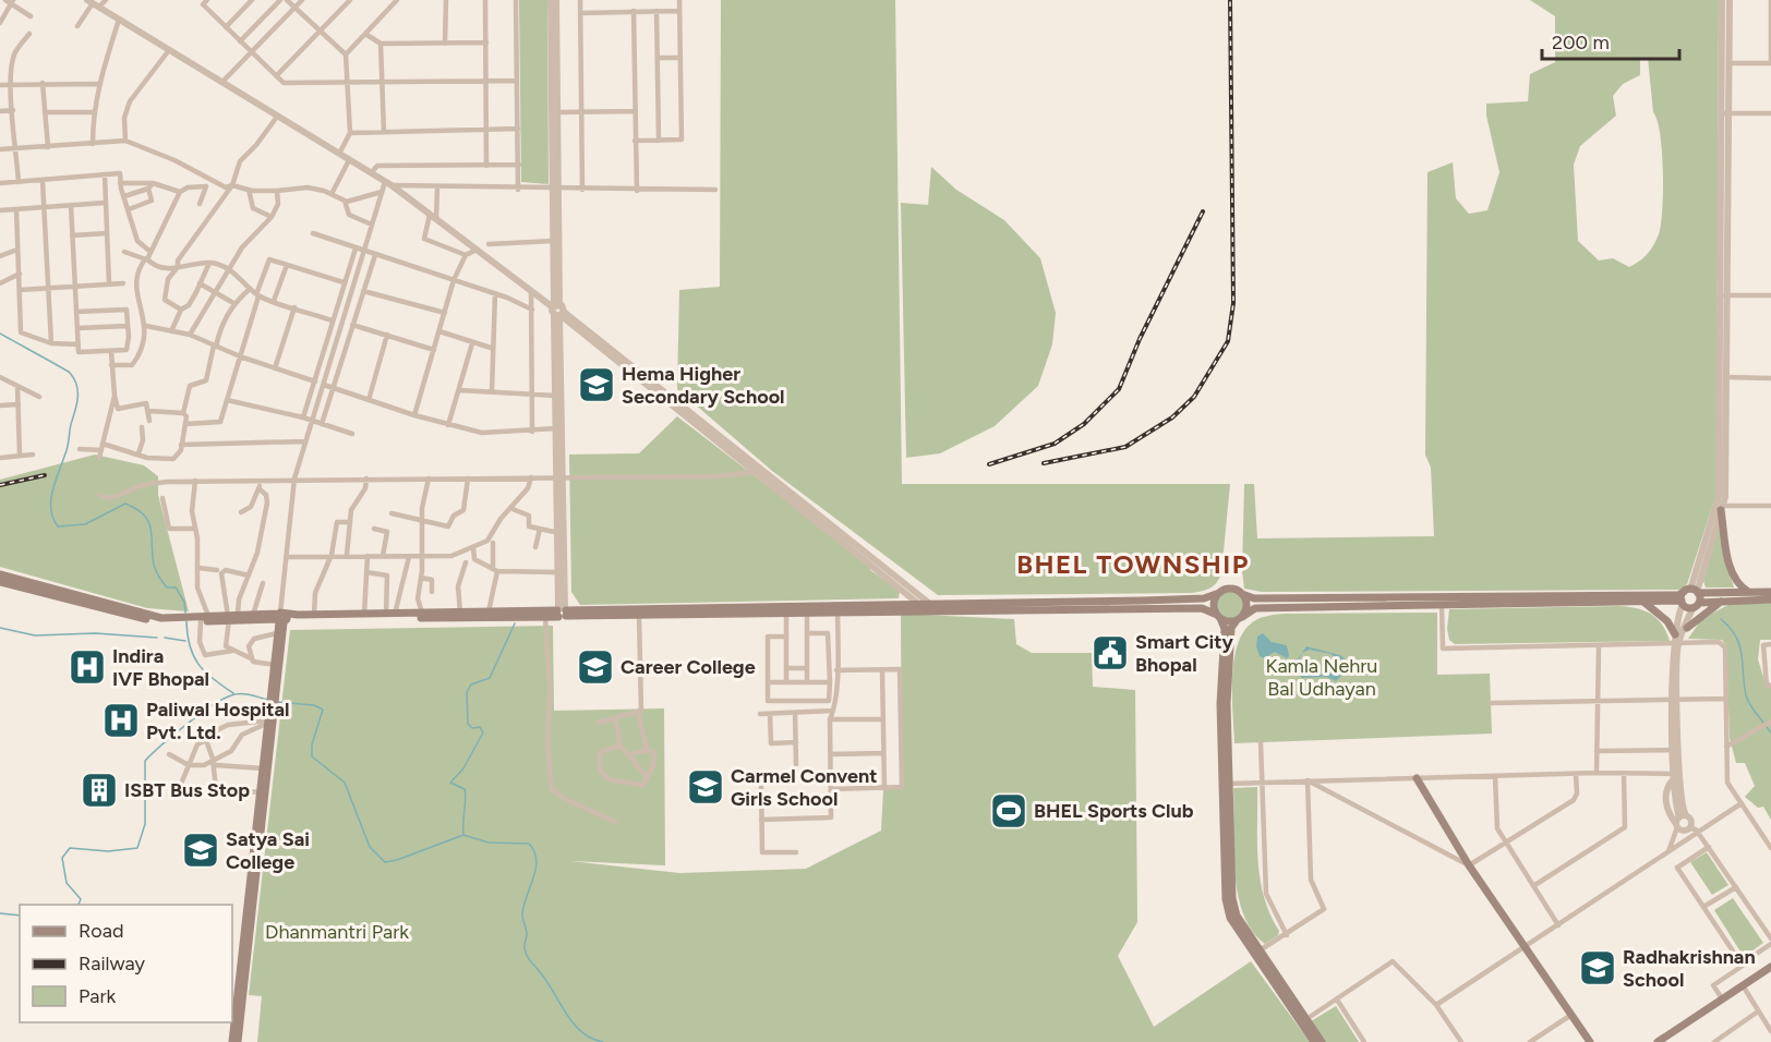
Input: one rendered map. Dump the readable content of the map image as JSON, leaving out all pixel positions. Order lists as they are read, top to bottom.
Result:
{
  "districts": ["BHEL TOWNSHIP"],
  "parks": ["Kamla Nehru Bal Udhayan", "Dhanmantri Park"],
  "places": {
    "school or university": [
      "Hema Higher Secondary School",
      "Career College",
      "Carmel Convent Girls School",
      "Satya Sai College",
      "Radhakrishnan School"
    ],
    "public building": ["Smart City Bhopal"],
    "hospital": ["Indira IVF Bhopal", "Paliwal Hospital Pvt. Ltd."],
    "building": ["ISBT Bus Stop"],
    "sports": ["BHEL Sports Club"]
  },
  "legend": ["Road", "Railway", "Park"],
  "scale_bar": "200 m"
}
